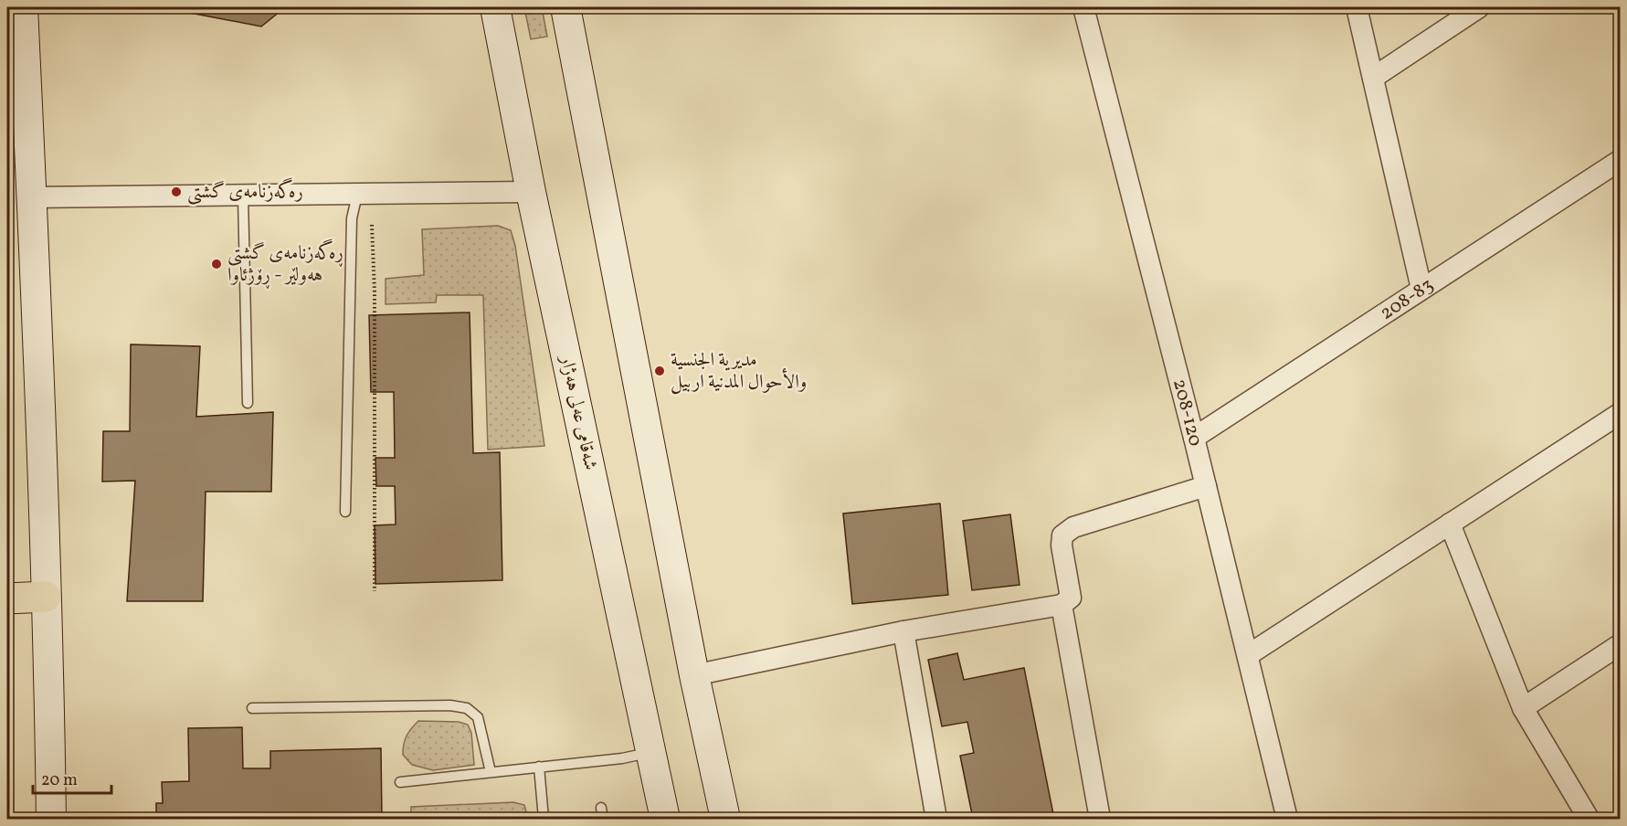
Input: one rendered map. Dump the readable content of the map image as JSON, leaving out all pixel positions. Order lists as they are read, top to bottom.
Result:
{
  "streets": {
    "main road": ["شەقامی عەلی هەژار"],
    "street": ["208-83", "208-120"]
  },
  "crossings": [
    ["208-83", "208-120"]
  ],
  "places": ["رەگەزنامەی گشتی", "ڕەگەزنامەی گشتی هەولێر - ڕۆژئاوا", "مديرية الجنسية والأحوال المدنية اربيل"],
  "scale_bar": "20 m"
}
